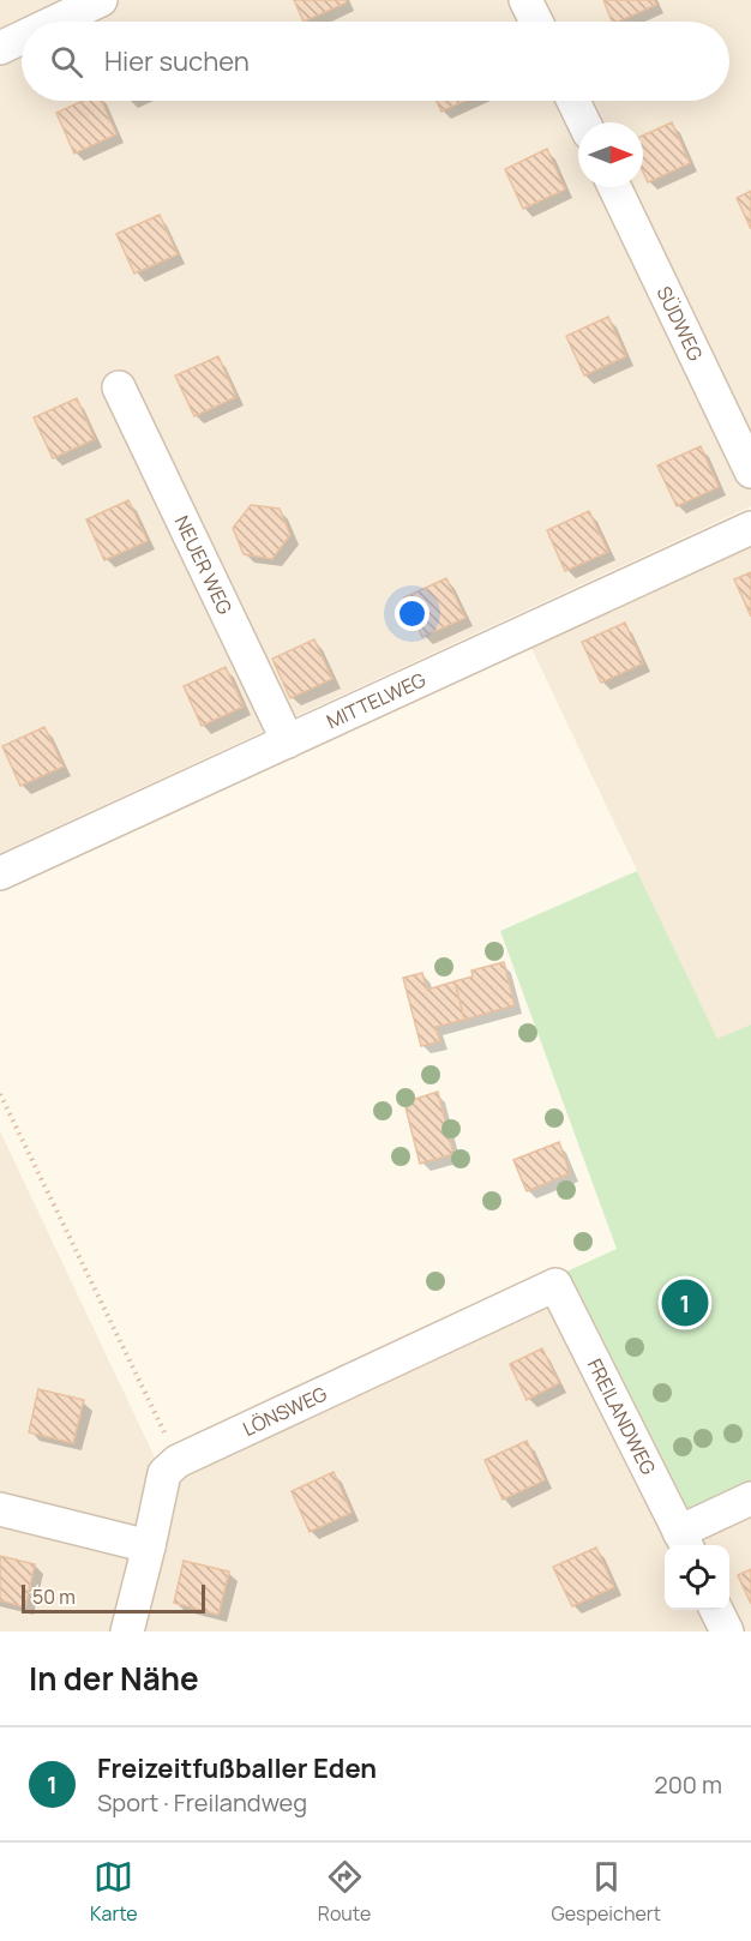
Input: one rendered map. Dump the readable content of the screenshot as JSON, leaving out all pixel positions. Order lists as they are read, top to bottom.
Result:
{
  "streets": {
    "street": [
      "SÜDWEG",
      "NEUER WEG",
      "MITTELWEG",
      "LÖNSWEG",
      "FREILANDWEG"
    ]
  },
  "crossings": [
    ["NEUER WEG", "MITTELWEG"],
    ["LÖNSWEG", "FREILANDWEG"]
  ],
  "scale_bar": "50 m",
  "north": "right",
  "page": {
    "search": "Hier suchen",
    "pins": "1",
    "scale": "50 m",
    "heading": "In der Nähe",
    "list": [
      {
        "mark": "1",
        "name": "Freizeitfußballer Eden",
        "note": "Sport · Freilandweg",
        "value": "200 m"
      }
    ],
    "nav": ["Karte", "Route", "Gespeichert"]
  }
}
